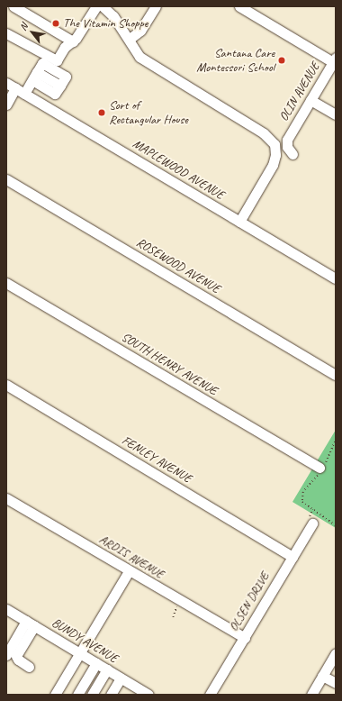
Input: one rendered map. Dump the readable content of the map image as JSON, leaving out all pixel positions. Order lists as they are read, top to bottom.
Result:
{
  "streets": {
    "street": [
      "OLIN AVENUE",
      "MAPLEWOOD AVENUE",
      "ROSEWOOD AVENUE",
      "SOUTH HENRY AVENUE",
      "FENLEY AVENUE",
      "ARDIS AVENUE",
      "OLSEN DRIVE",
      "BUNDY AVENUE"
    ]
  },
  "crossings": [
    ["FENLEY AVENUE", "OLSEN DRIVE"],
    ["ARDIS AVENUE", "OLSEN DRIVE"]
  ],
  "places": ["The Vitamin Shoppe", "Santana Care Montessori School", "Sort of Rectangular House"],
  "north": "top left"
}
